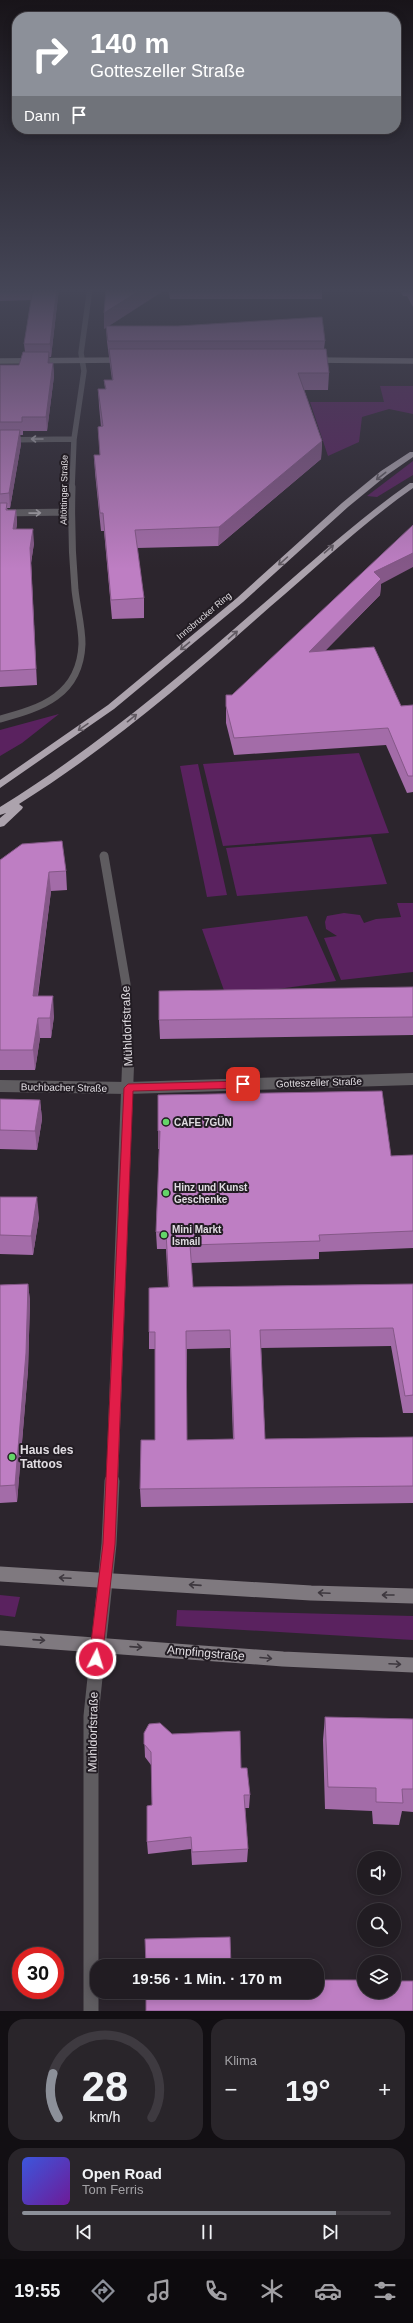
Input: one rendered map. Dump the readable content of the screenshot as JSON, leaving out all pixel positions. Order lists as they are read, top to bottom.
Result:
{
  "streets": {
    "highway": ["Innsbrucker Ring"],
    "main road": ["Ampfingstraße"],
    "street": [
      "Altöttinger Straße",
      "Mühldorfstraße",
      "Gotteszeller Straße",
      "Buchbacher Straße"
    ]
  },
  "crossings": [
    ["Mühldorfstraße", "Gotteszeller Straße"],
    ["Mühldorfstraße", "Buchbacher Straße"],
    ["Mühldorfstraße", "Ampfingstraße"],
    ["Gotteszeller Straße", "Buchbacher Straße"]
  ],
  "places": [
    "CAFE 7GÜN",
    "Hinz und Kunst Geschenke",
    "Mini Markt Ismail",
    "Haus des Tattoos"
  ],
  "page": {
    "turn": ["140 m", "Gotteszeller Straße"],
    "then": "Dann",
    "limit": "30",
    "trip": "19:56 · 1 Min. · 170 m",
    "tile": "Klima",
    "heat": ["−", "19°", "+"],
    "song": ["Open Road", "Tom Ferris"],
    "tabs": "19:55",
    "gauge": ["28", "km/h"]
  }
}
